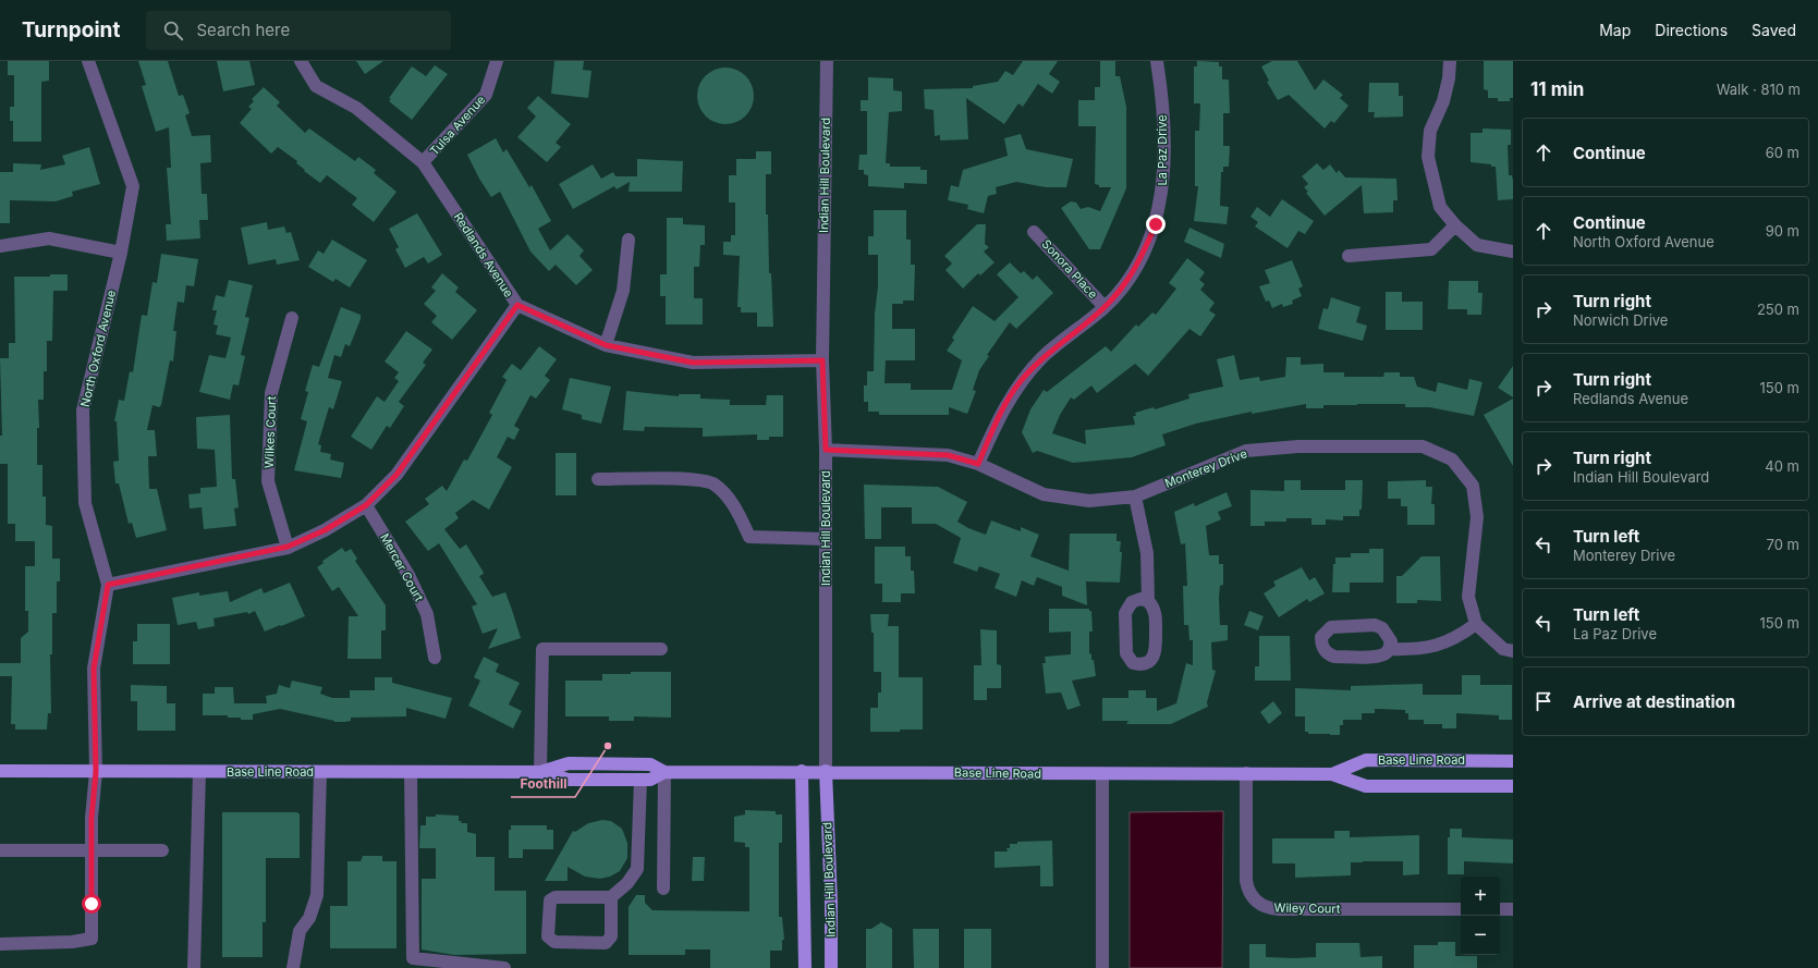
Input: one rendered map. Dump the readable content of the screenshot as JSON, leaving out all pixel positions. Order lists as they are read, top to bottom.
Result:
{
  "streets": {
    "main road": ["Indian Hill Boulevard", "Base Line Road"],
    "street": [
      "Tulsa Avenue",
      "La Paz Drive",
      "Redlands Avenue",
      "Sonora Place",
      "North Oxford Avenue",
      "Wilkes Court",
      "Monterey Drive",
      "Mercer Court",
      "Wiley Court"
    ]
  },
  "crossings": [
    ["Tulsa Avenue", "Redlands Avenue"],
    ["La Paz Drive", "Sonora Place"],
    ["La Paz Drive", "Monterey Drive"],
    ["Indian Hill Boulevard", "Redlands Avenue"],
    ["Indian Hill Boulevard", "Monterey Drive"],
    ["Indian Hill Boulevard", "Base Line Road"],
    ["North Oxford Avenue", "Base Line Road"],
    ["Base Line Road", "Wiley Court"]
  ],
  "places": ["Foothill"],
  "page": {
    "header": "Turnpoint",
    "search": "Search here",
    "nav": ["Map", "Directions", "Saved"],
    "heading": ["11 min", "Walk · 810 m"],
    "list": [
      ["Continue", "60 m"],
      ["Continue", "North Oxford Avenue", "90 m"],
      ["Turn right", "Norwich Drive", "250 m"],
      ["Turn right", "Redlands Avenue", "150 m"],
      ["Turn right", "Indian Hill Boulevard", "40 m"],
      ["Turn left", "Monterey Drive", "70 m"],
      ["Turn left", "La Paz Drive", "150 m"],
      "Arrive at destination"
    ],
    "map_buttons": ["+", "−"]
  }
}
